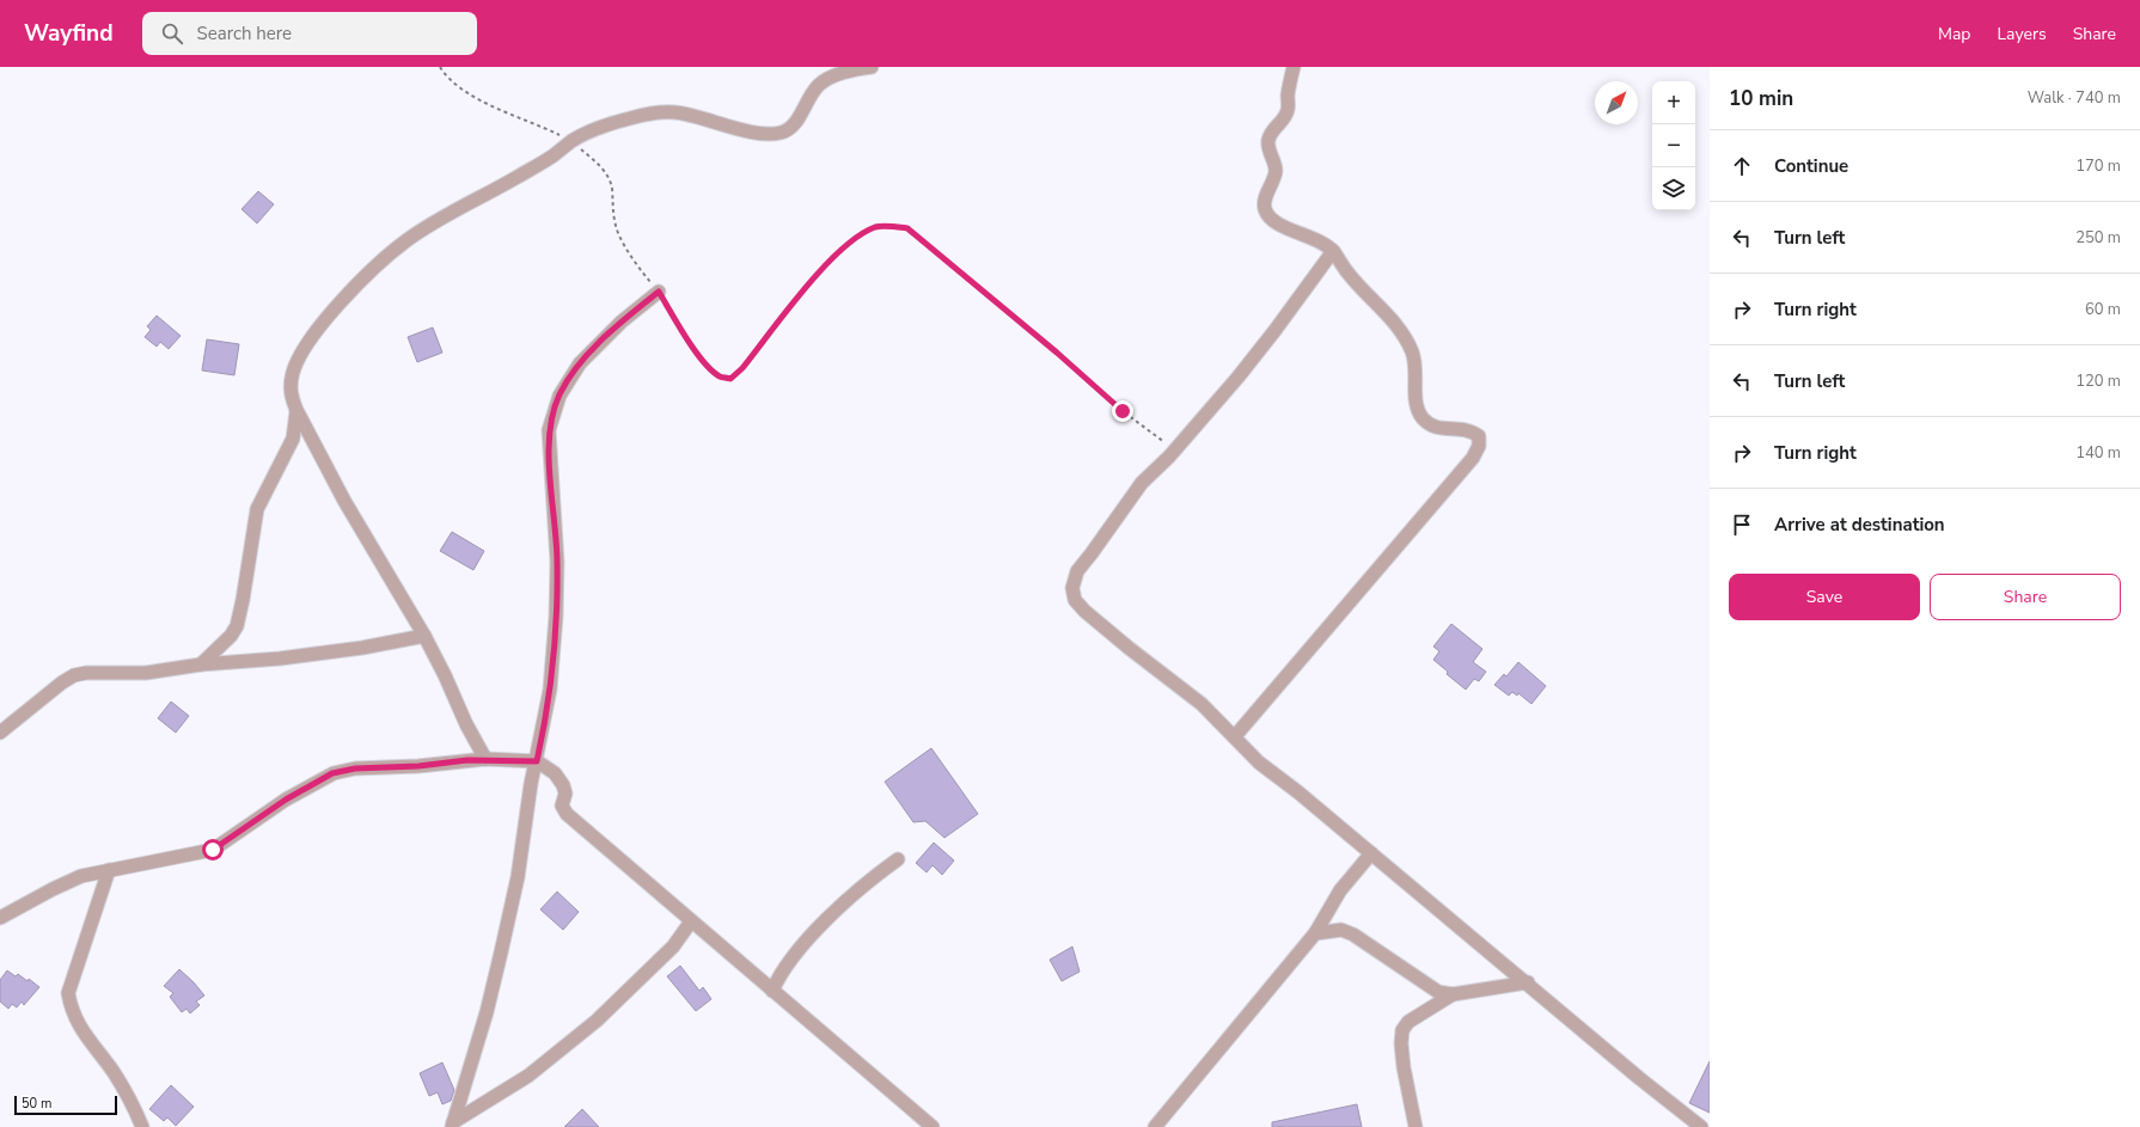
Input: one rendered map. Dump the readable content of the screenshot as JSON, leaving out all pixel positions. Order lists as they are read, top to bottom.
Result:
{
  "scale_bar": "50 m",
  "north": "top right",
  "page": {
    "header": "Wayfind",
    "search": "Search here",
    "nav": ["Map", "Layers", "Share"],
    "heading": ["10 min", "Walk · 740 m"],
    "map_buttons": ["+", "−"],
    "list": [
      ["Continue", "170 m"],
      ["Turn left", "250 m"],
      ["Turn right", "60 m"],
      ["Turn left", "120 m"],
      ["Turn right", "140 m"],
      "Arrive at destination"
    ],
    "buttons": ["Save", "Share"],
    "scale": "50 m"
  }
}
